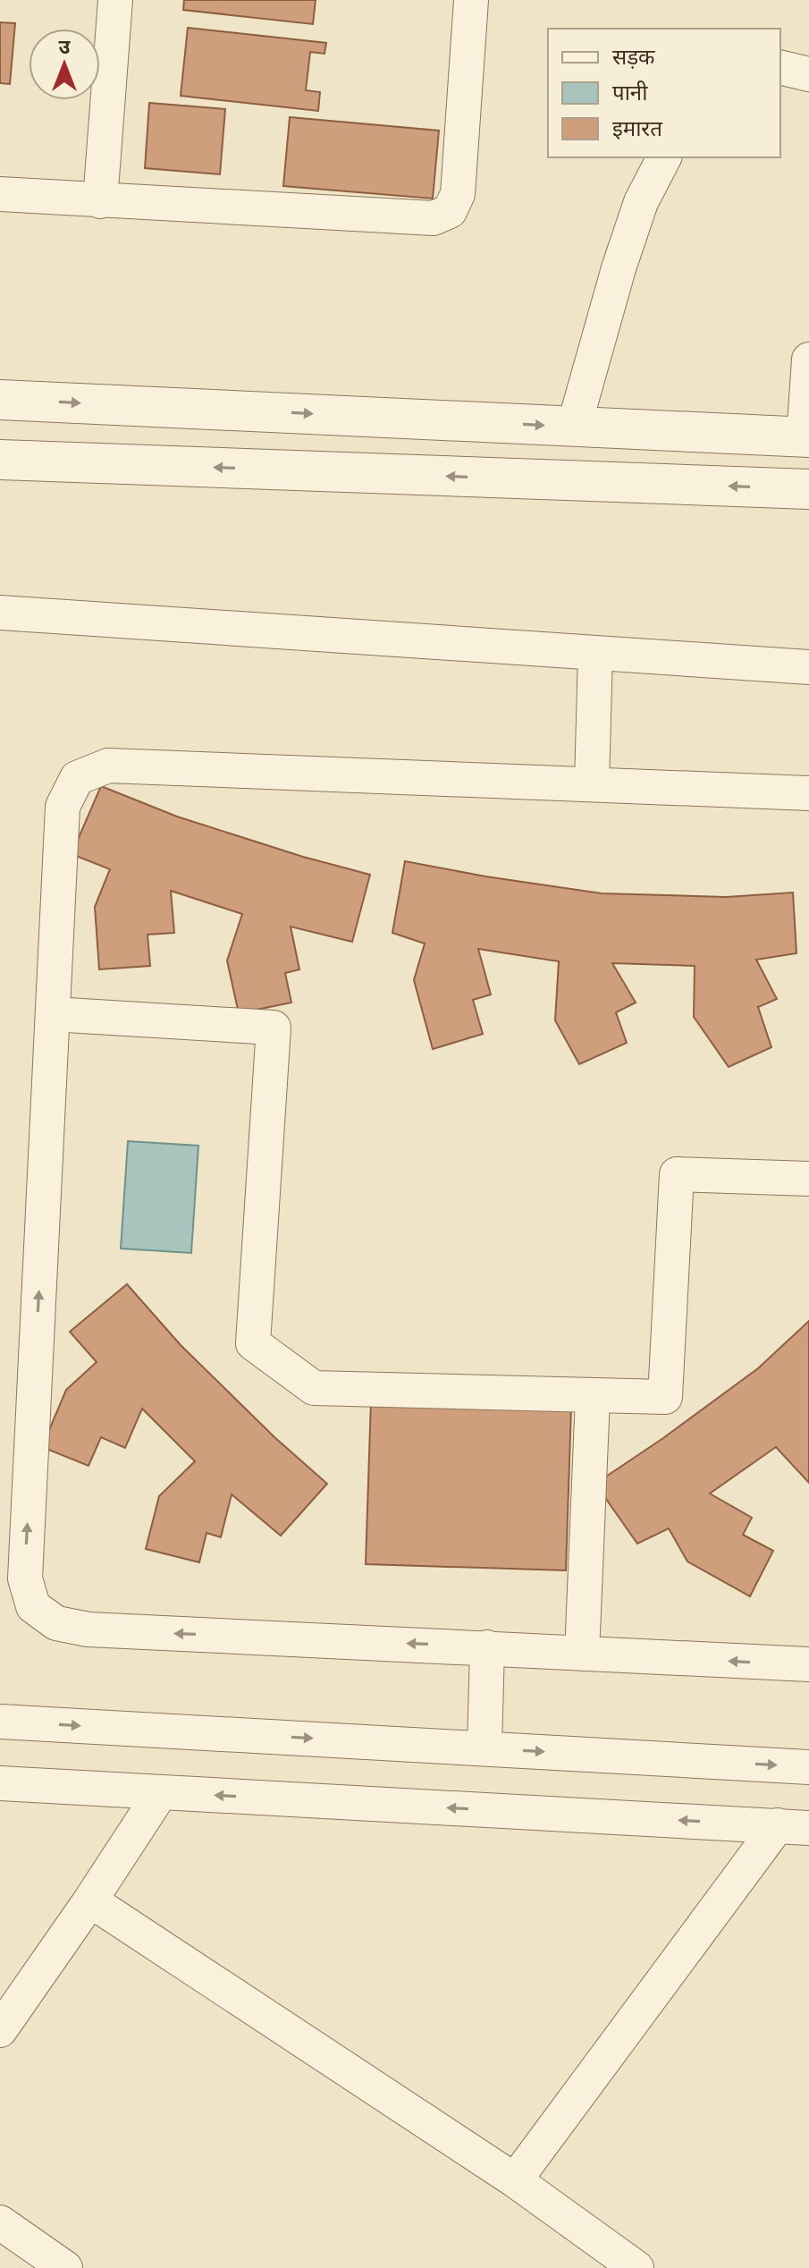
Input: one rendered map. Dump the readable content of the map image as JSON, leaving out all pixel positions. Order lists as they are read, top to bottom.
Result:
{
  "legend": ["सड़क", "पानी", "इमारत"],
  "north": "top"
}
